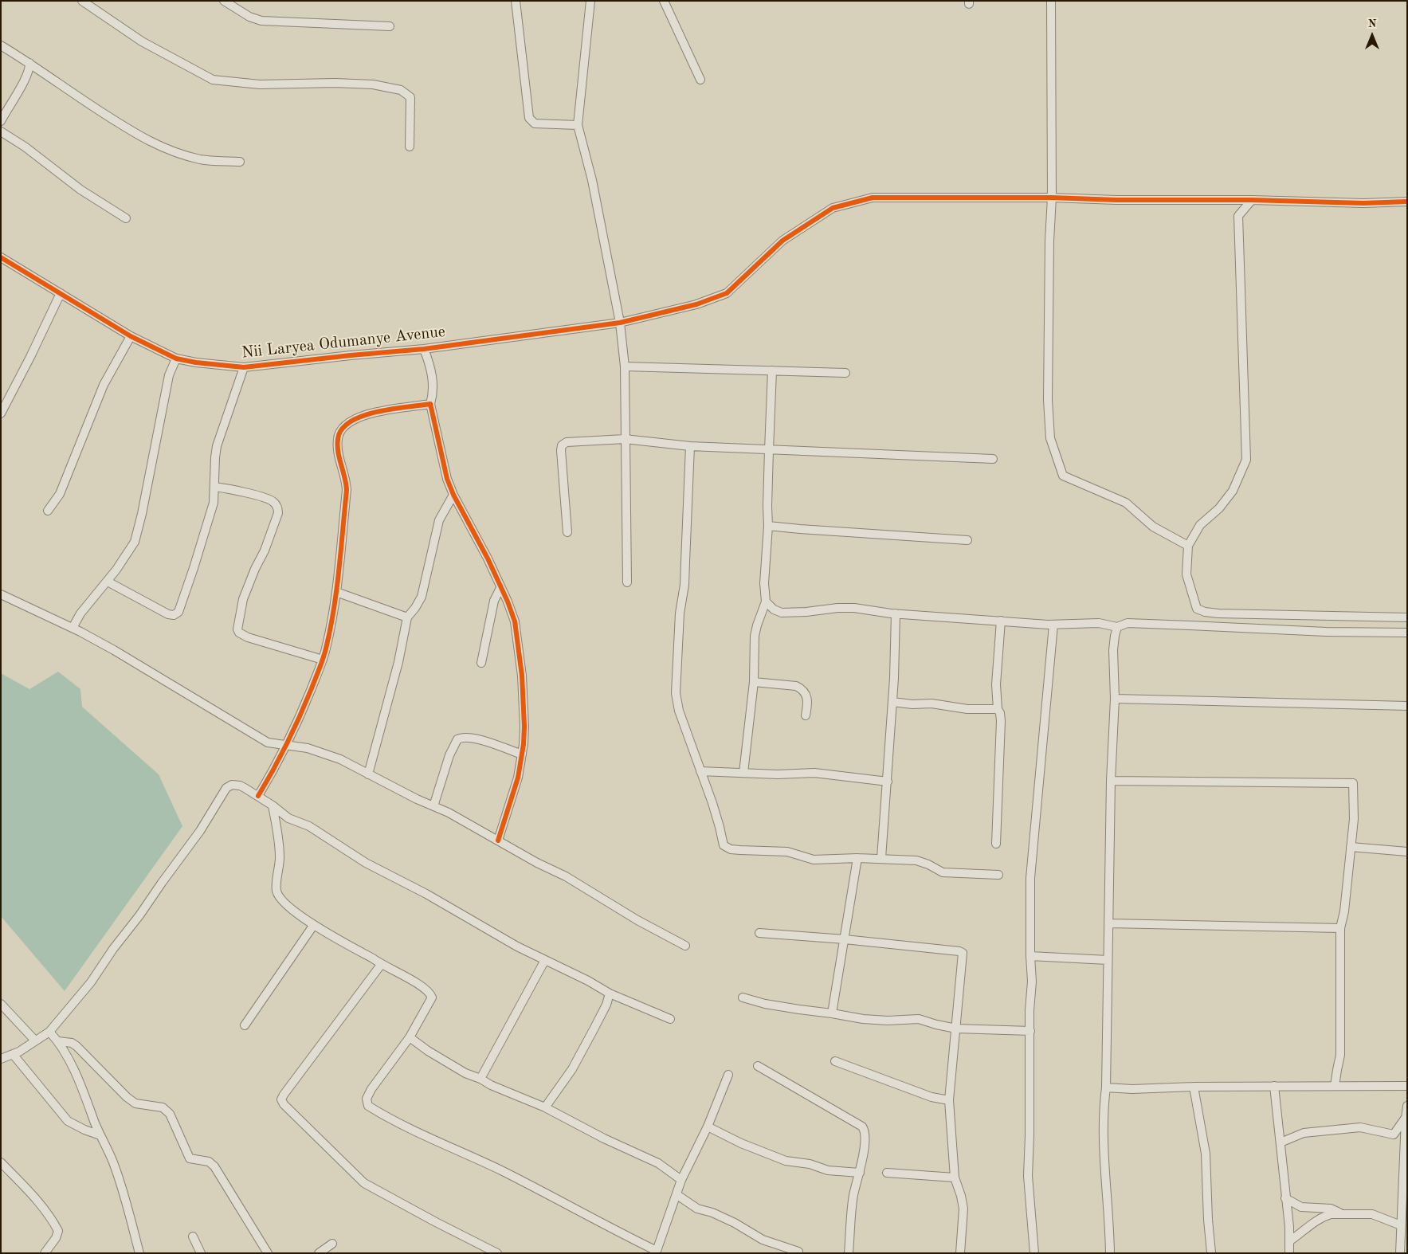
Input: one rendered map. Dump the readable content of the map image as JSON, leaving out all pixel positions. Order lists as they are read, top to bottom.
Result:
{
  "streets": {
    "street": ["Nii Laryea Odumanye Avenue"]
  },
  "north": "top"
}
